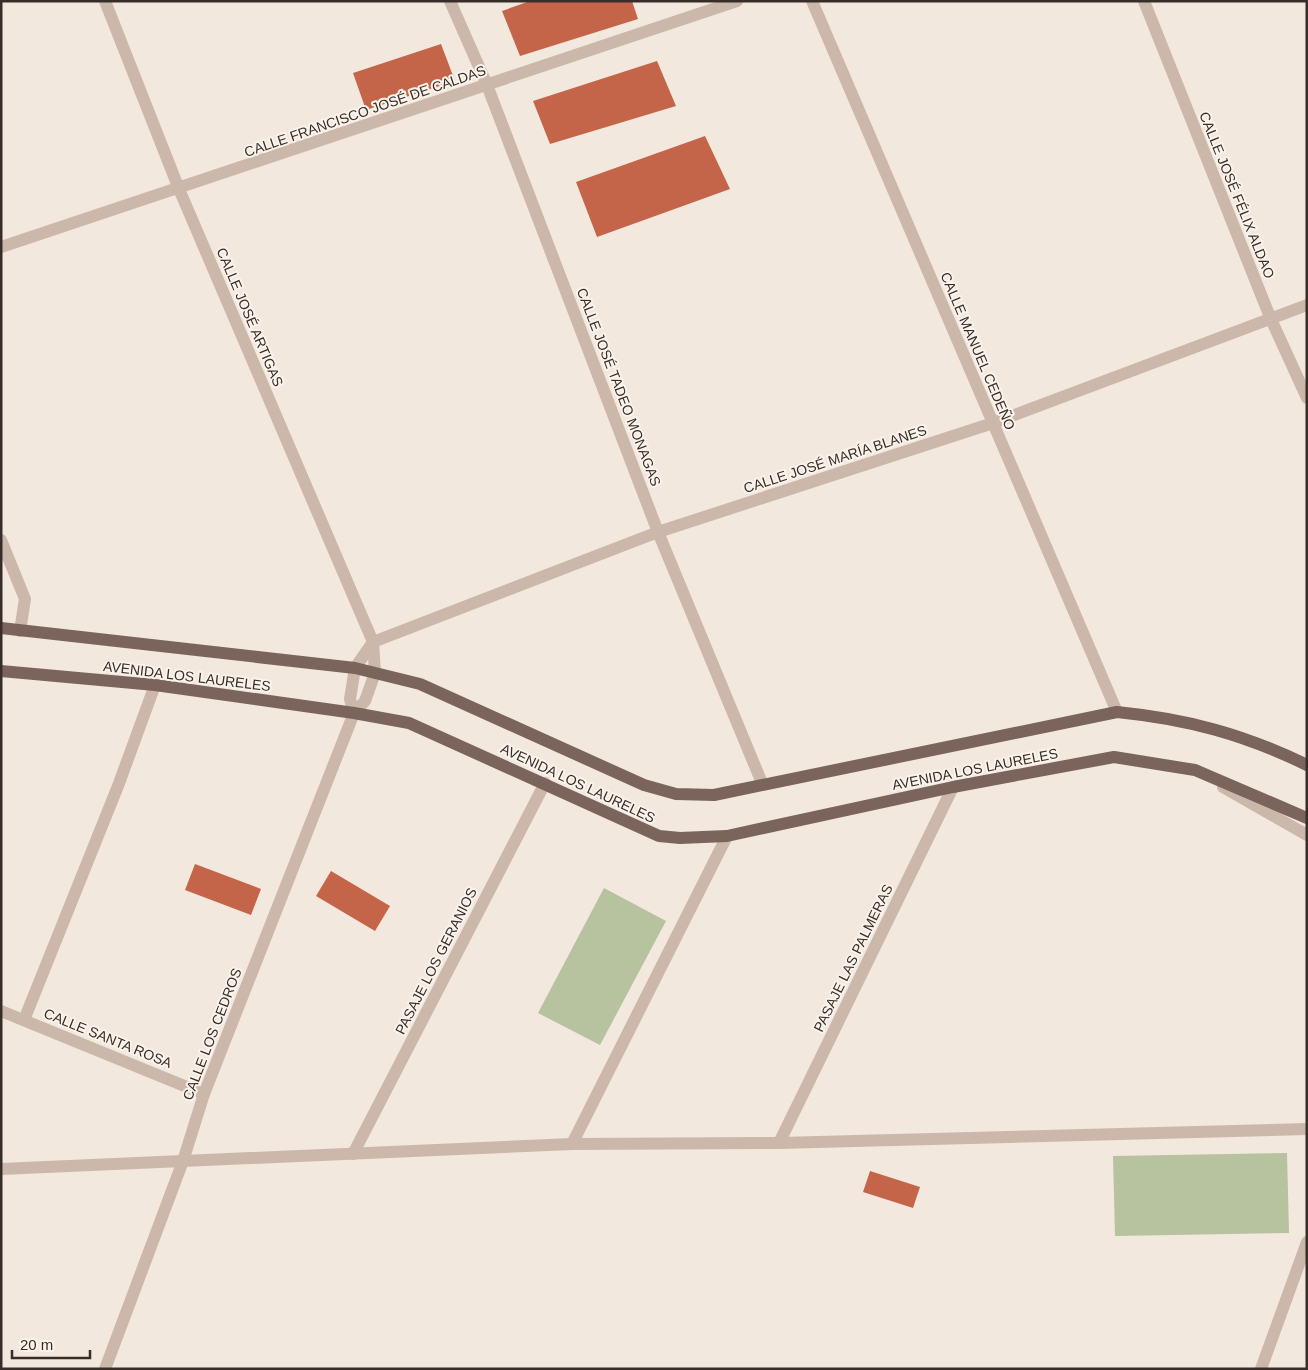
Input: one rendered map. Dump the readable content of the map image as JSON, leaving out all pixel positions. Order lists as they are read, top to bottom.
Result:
{
  "streets": {
    "main road": ["AVENIDA LOS LAURELES"],
    "street": [
      "CALLE FRANCISCO JOSÉ DE CALDAS",
      "CALLE JOSÉ FÉLIX ALDAO",
      "CALLE JOSÉ ARTIGAS",
      "CALLE MANUEL CEDEÑO",
      "CALLE JOSÉ TADEO MONAGAS",
      "CALLE JOSÉ MARÍA BLANES",
      "PASAJE LAS PALMERAS",
      "PASAJE LOS GERANIOS",
      "CALLE LOS CEDROS",
      "CALLE SANTA ROSA"
    ]
  },
  "crossings": [
    ["CALLE FRANCISCO JOSÉ DE CALDAS", "CALLE JOSÉ ARTIGAS"],
    ["CALLE FRANCISCO JOSÉ DE CALDAS", "CALLE JOSÉ TADEO MONAGAS"],
    ["CALLE JOSÉ FÉLIX ALDAO", "CALLE JOSÉ MARÍA BLANES"],
    ["CALLE JOSÉ ARTIGAS", "CALLE JOSÉ MARÍA BLANES"],
    ["CALLE JOSÉ ARTIGAS", "AVENIDA LOS LAURELES"],
    ["CALLE JOSÉ ARTIGAS", "CALLE LOS CEDROS"],
    ["CALLE MANUEL CEDEÑO", "CALLE JOSÉ MARÍA BLANES"],
    ["CALLE MANUEL CEDEÑO", "AVENIDA LOS LAURELES"],
    ["CALLE JOSÉ TADEO MONAGAS", "CALLE JOSÉ MARÍA BLANES"],
    ["CALLE JOSÉ TADEO MONAGAS", "AVENIDA LOS LAURELES"],
    ["AVENIDA LOS LAURELES", "PASAJE LAS PALMERAS"],
    ["AVENIDA LOS LAURELES", "PASAJE LOS GERANIOS"],
    ["AVENIDA LOS LAURELES", "CALLE LOS CEDROS"],
    ["CALLE LOS CEDROS", "CALLE SANTA ROSA"]
  ],
  "scale_bar": "20 m"
}
